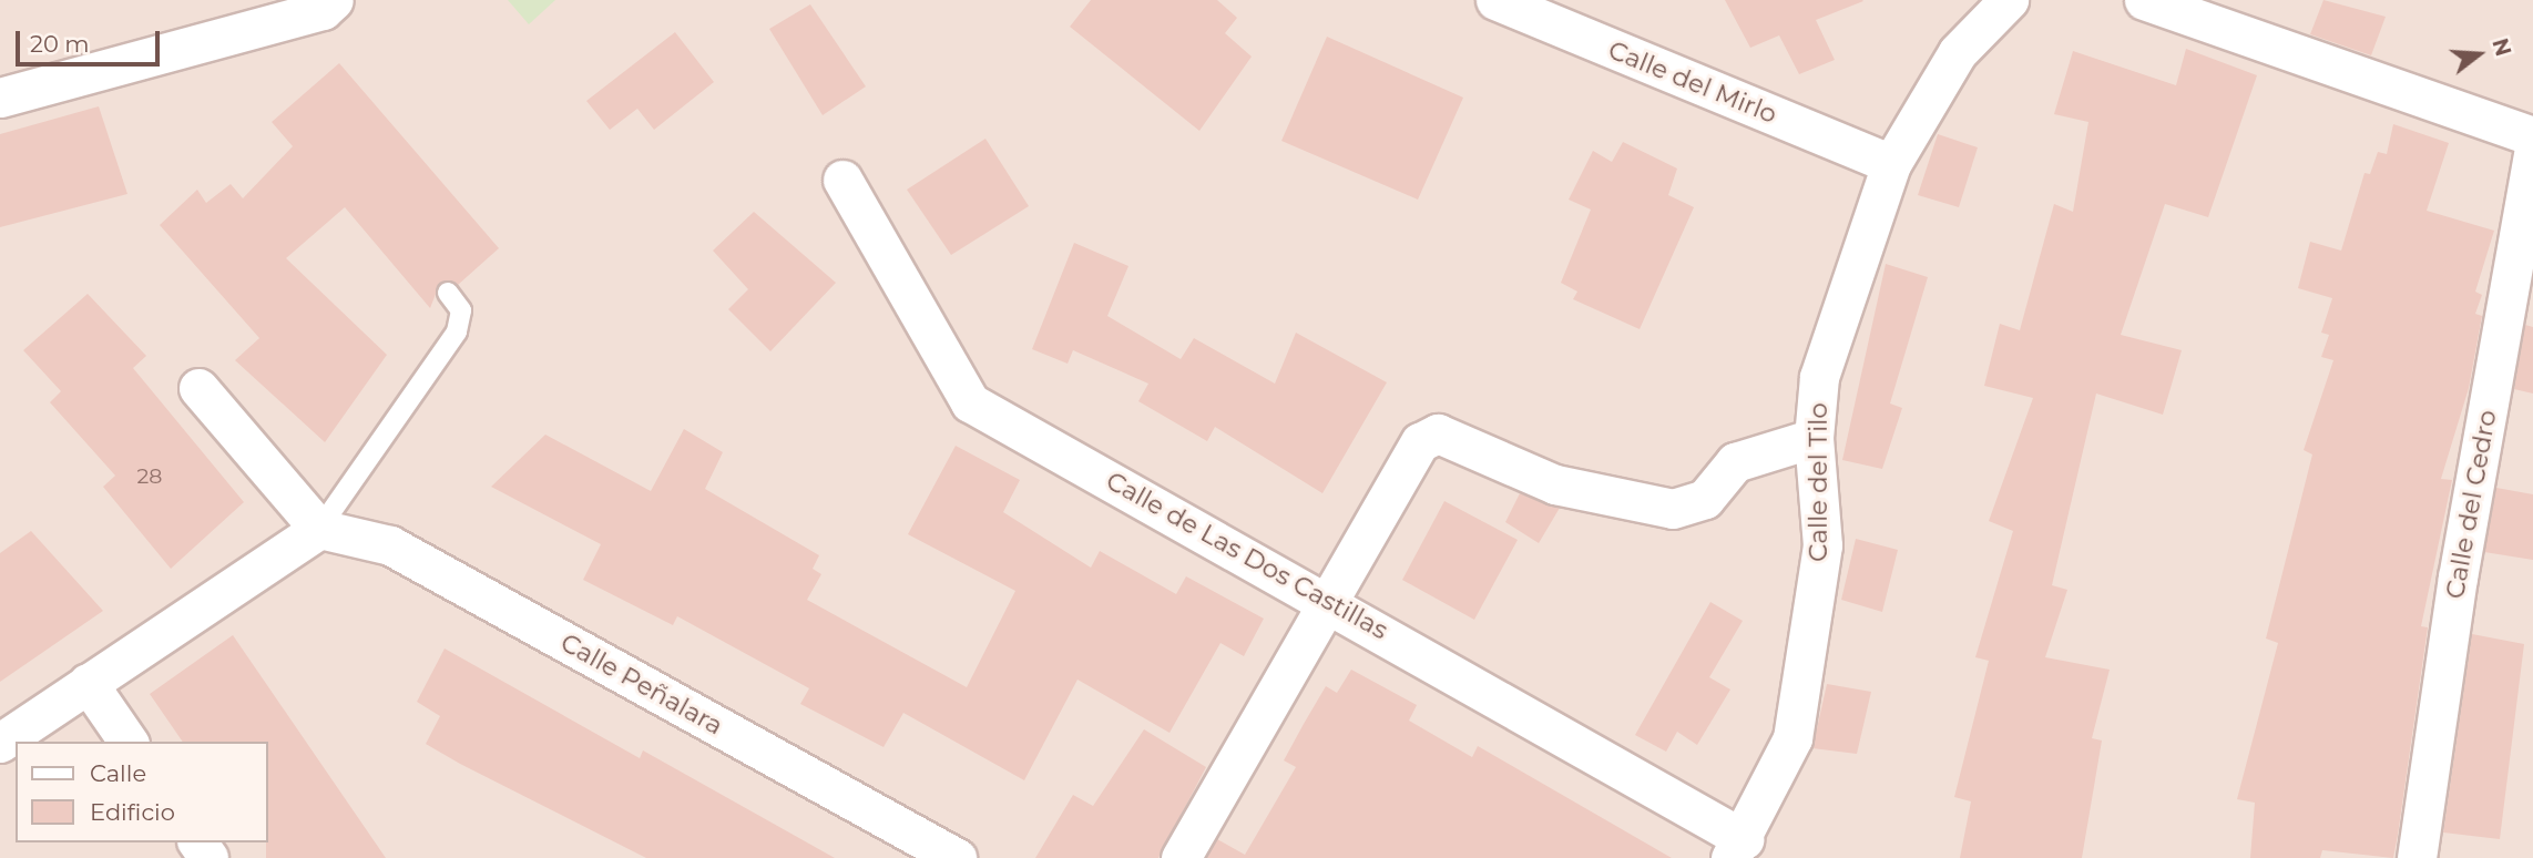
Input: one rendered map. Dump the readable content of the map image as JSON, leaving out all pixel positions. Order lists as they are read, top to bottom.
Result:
{
  "streets": {
    "street": [
      "Calle del Mirlo",
      "Calle del Tilo",
      "Calle del Cedro",
      "Calle de Las Dos Castillas",
      "Calle Peñalara"
    ]
  },
  "crossings": [
    ["Calle del Mirlo", "Calle del Tilo"],
    ["Calle del Tilo", "Calle de Las Dos Castillas"]
  ],
  "house_numbers": ["28"],
  "legend": ["Calle", "Edificio"],
  "scale_bar": "20 m",
  "north": "right"
}
